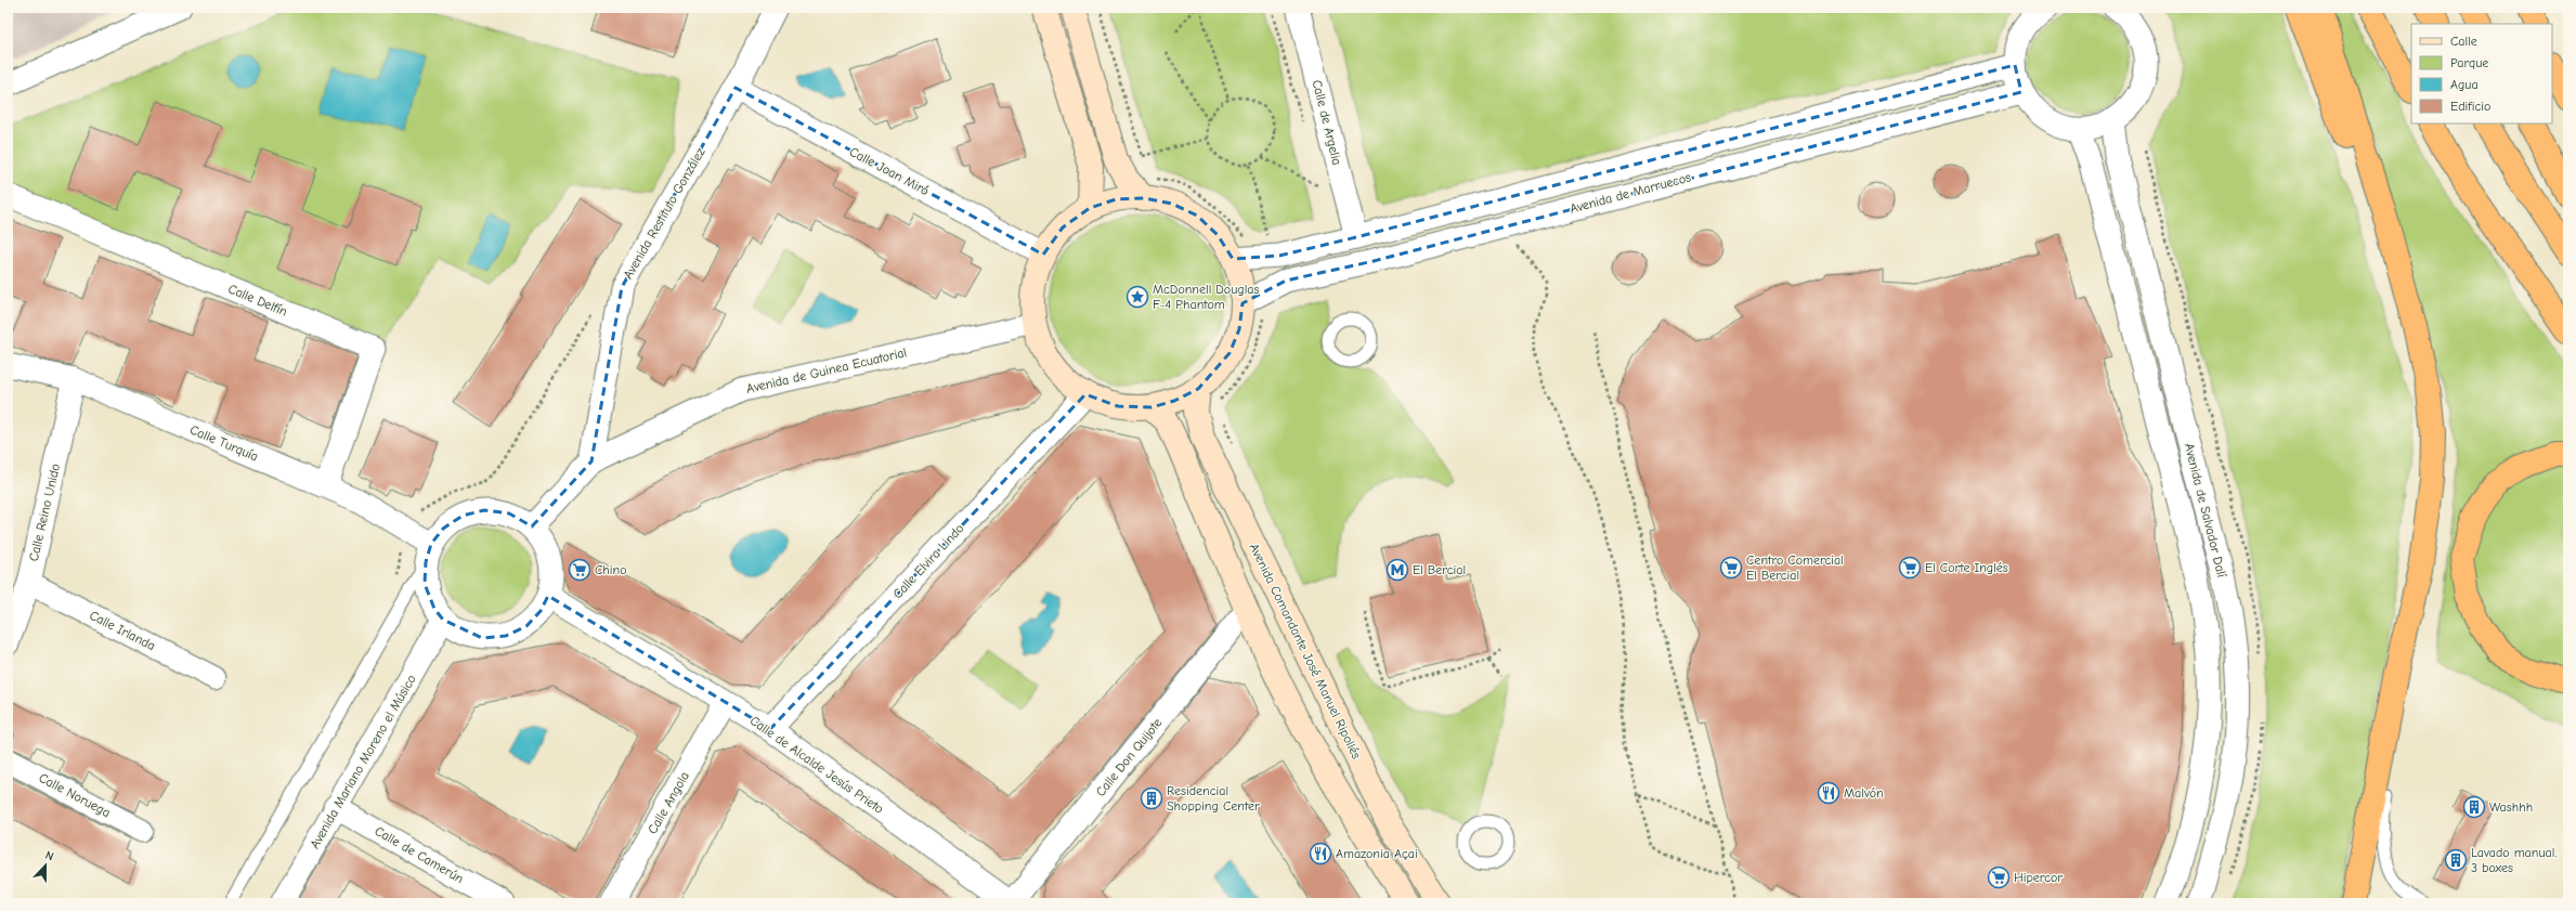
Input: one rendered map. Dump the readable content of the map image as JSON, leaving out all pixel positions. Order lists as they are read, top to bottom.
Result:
{
  "streets": {
    "street": [
      "Calle de Argelia",
      "Calle Joan Miró",
      "Avenida de Marruecos",
      "Avenida Restituto González",
      "Calle Delfín",
      "Avenida de Guinea Ecuatorial",
      "Calle Turquía",
      "Avenida de Salvador Dalí",
      "Calle Reino Unido",
      "Calle Elvira Lindo",
      "Calle Irlanda",
      "Avenida Comandante José Manuel Ripollés",
      "Calle Don Quijote",
      "Avenida Mariano Moreno el Músico",
      "Calle de Alcalde Jesús Prieto",
      "Calle Noruega",
      "Calle Angola",
      "Calle de Camerún"
    ]
  },
  "crossings": [
    ["Calle de Argelia", "Avenida de Marruecos"],
    ["Calle Joan Miró", "Avenida Restituto González"],
    ["Avenida Restituto González", "Avenida de Guinea Ecuatorial"],
    ["Calle Delfín", "Calle Turquía"],
    ["Avenida de Guinea Ecuatorial", "Calle Turquía"],
    ["Avenida de Guinea Ecuatorial", "Avenida Mariano Moreno el Músico"],
    ["Avenida de Guinea Ecuatorial", "Calle de Alcalde Jesús Prieto"],
    ["Calle Turquía", "Calle Reino Unido"],
    ["Calle Turquía", "Avenida Mariano Moreno el Músico"],
    ["Calle Turquía", "Calle de Alcalde Jesús Prieto"],
    ["Calle Reino Unido", "Calle Irlanda"],
    ["Calle Elvira Lindo", "Calle de Alcalde Jesús Prieto"],
    ["Calle Don Quijote", "Calle de Alcalde Jesús Prieto"],
    ["Avenida Mariano Moreno el Músico", "Calle de Alcalde Jesús Prieto"],
    ["Avenida Mariano Moreno el Músico", "Calle de Camerún"],
    ["Calle de Alcalde Jesús Prieto", "Calle Angola"]
  ],
  "places": {
    "place": ["McDonnell Douglas F-4 Phantom"],
    "supermarket": [
      "Centro Comercial El Bercial",
      "El Corte Inglés",
      "Chino",
      "Hipercor"
    ],
    "metro station": ["El Bercial"],
    "restaurant": ["Malvón", "Amazonia Açai"],
    "building": ["Residencial Shopping Center", "Washhh", "Lavado manual. 3 boxes"]
  },
  "legend": [
    "Calle",
    "Parque",
    "Agua",
    "Edificio"
  ],
  "north": "top"
}
